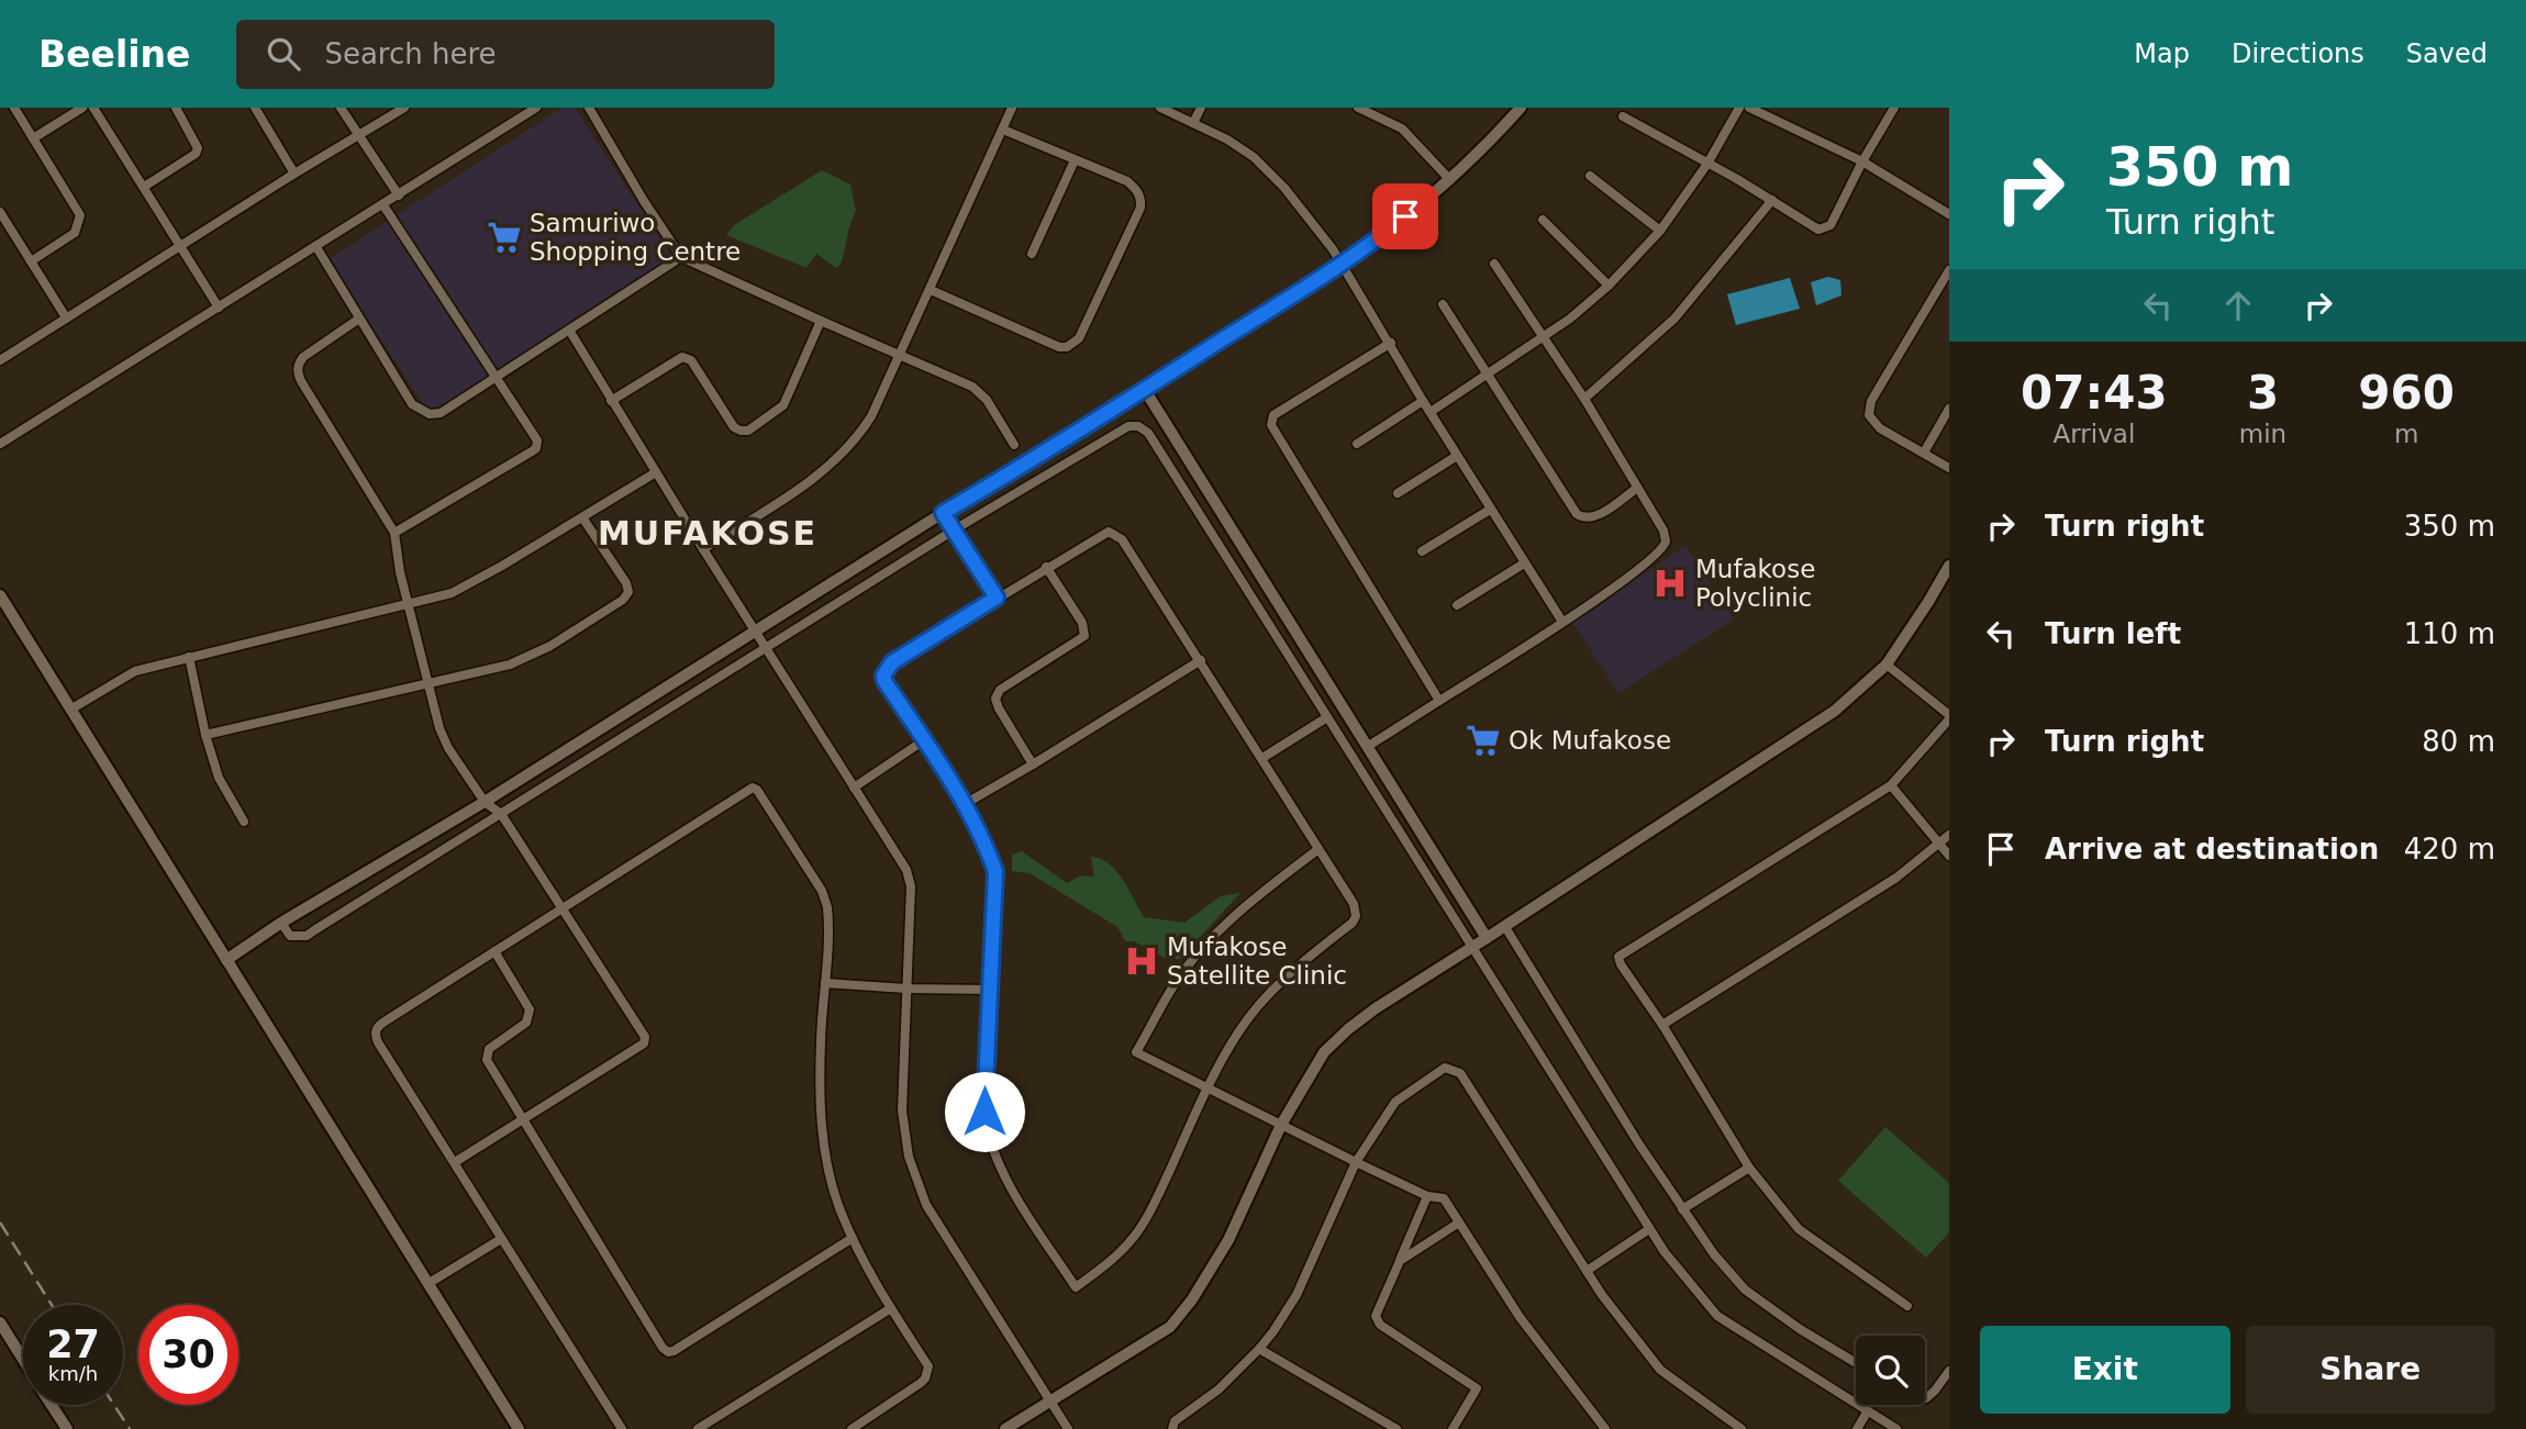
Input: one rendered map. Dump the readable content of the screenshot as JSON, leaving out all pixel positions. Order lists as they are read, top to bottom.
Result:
{
  "districts": ["MUFAKOSE"],
  "places": {
    "supermarket": ["Samuriwo Shopping Centre", "Ok Mufakose"],
    "hospital": ["Mufakose Polyclinic", "Mufakose Satellite Clinic"]
  },
  "page": {
    "header": "Beeline",
    "search": "Search here",
    "nav": ["Map", "Directions", "Saved"],
    "turn": ["350 m", "Turn right"],
    "eta": [
      "07:43",
      "Arrival",
      "3",
      "min",
      "960",
      "m"
    ],
    "list": [
      {
        "name": "Turn right",
        "value": "350 m"
      },
      {
        "name": "Turn left",
        "value": "110 m"
      },
      {
        "name": "Turn right",
        "value": "80 m"
      },
      {
        "name": "Arrive at destination",
        "value": "420 m"
      }
    ],
    "speed": "27 km/h",
    "limit": "30",
    "buttons": ["Exit", "Share"]
  }
}
